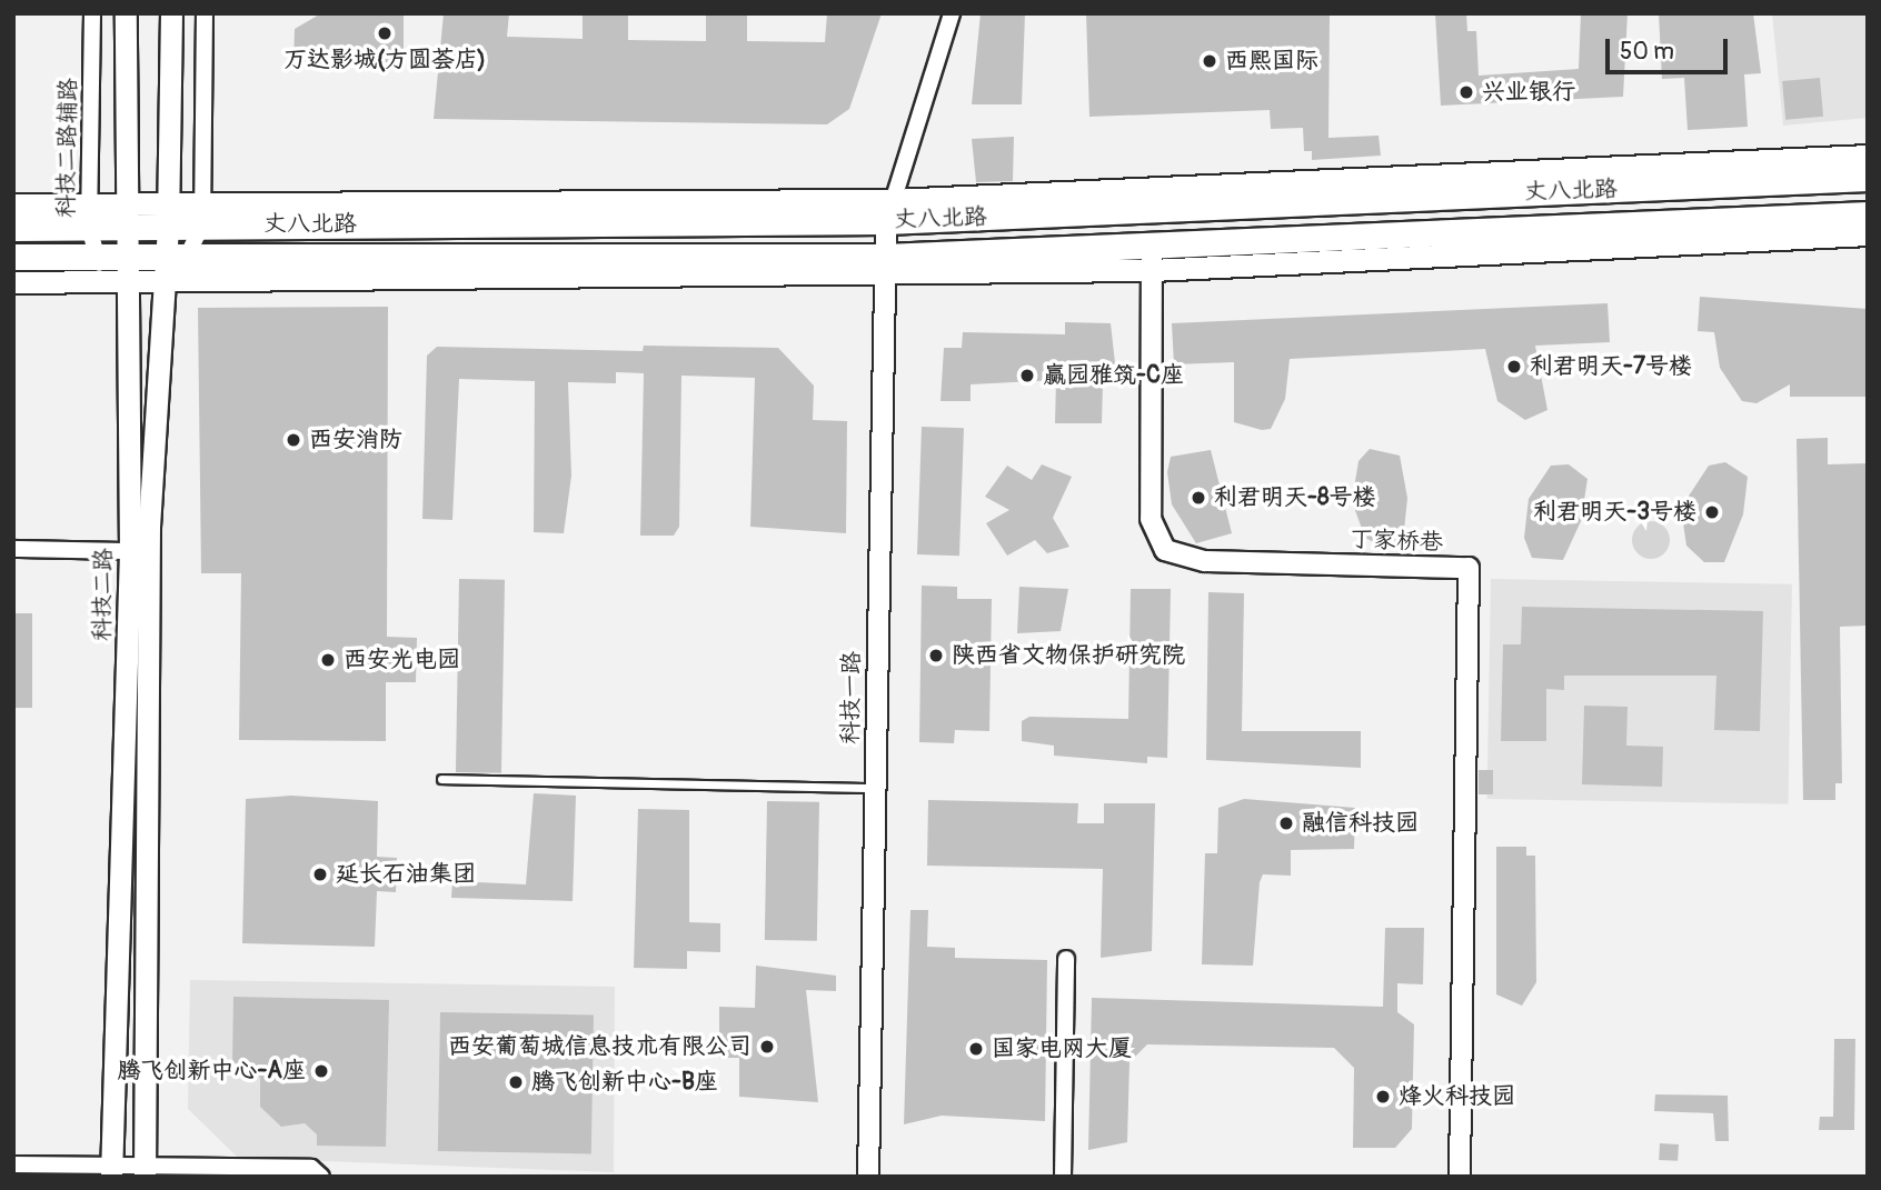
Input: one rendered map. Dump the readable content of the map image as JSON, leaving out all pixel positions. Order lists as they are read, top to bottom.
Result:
{
  "streets": {
    "main road": ["丈八北路", "科技二路"],
    "street": ["科技二路辅路", "丁家桥巷", "科技一路"]
  },
  "crossings": [
    ["科技二路辅路", "丈八北路"],
    ["丈八北路", "丁家桥巷"],
    ["丈八北路", "科技二路"],
    ["丈八北路", "科技一路"]
  ],
  "places": [
    "万达影城(方圆荟店)",
    "西熙国际",
    "兴业银行",
    "利君明天-7号楼",
    "赢园雅筑-C座",
    "西安消防",
    "利君明天-8号楼",
    "利君明天-3号楼",
    "陕西省文物保护研究院",
    "西安光电园",
    "融信科技园",
    "延长石油集团",
    "西安葡萄城信息技术有限公司",
    "国家电网大厦",
    "腾飞创新中心-A座",
    "腾飞创新中心-B座",
    "烽火科技园"
  ],
  "scale_bar": "50 m"
}
